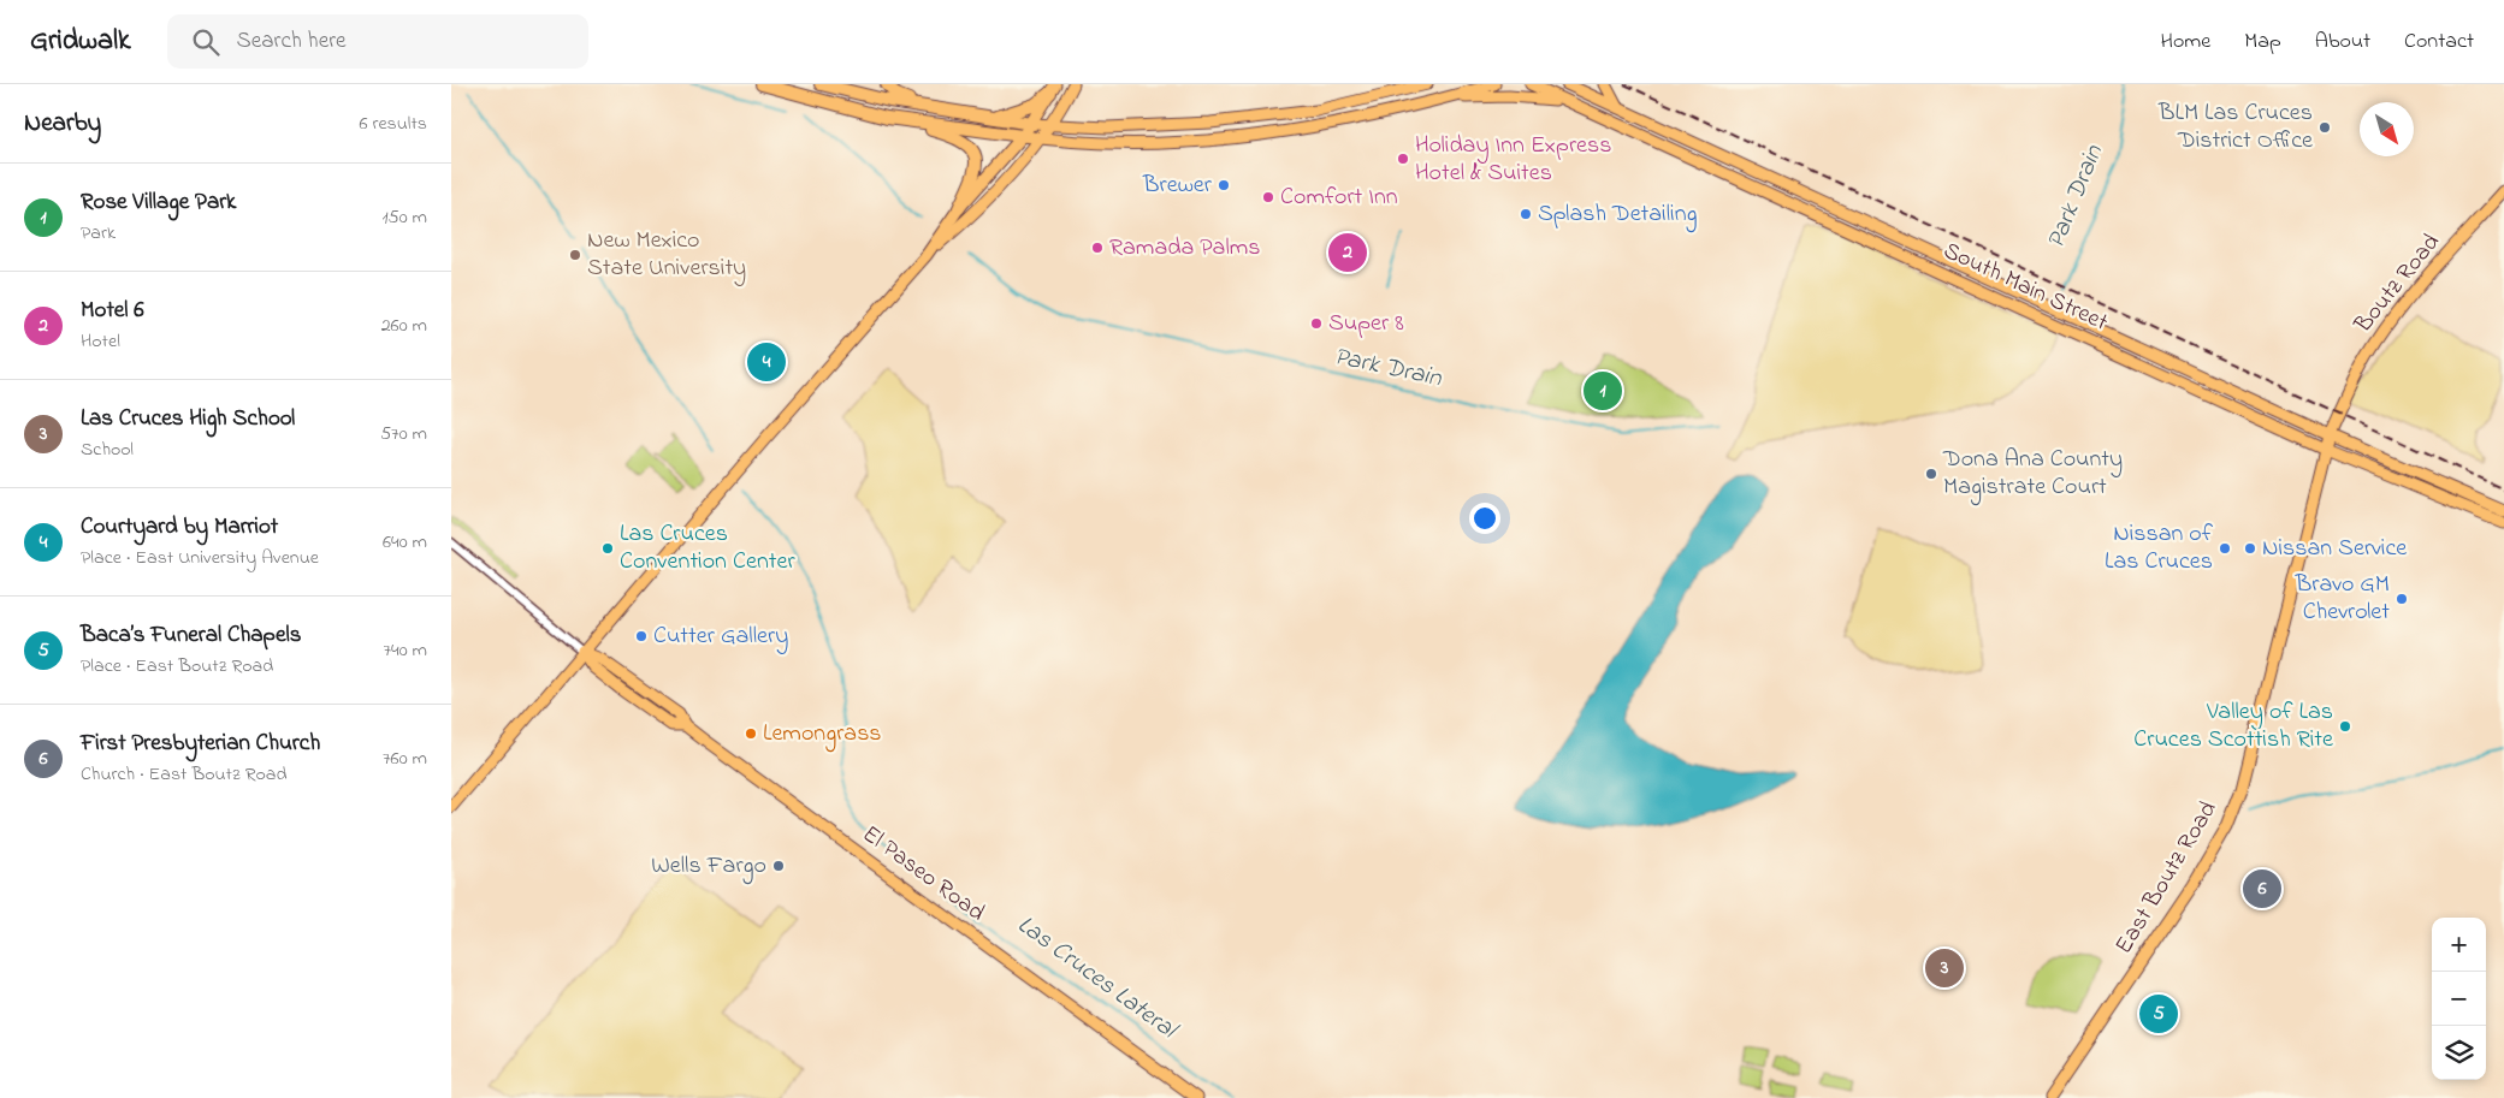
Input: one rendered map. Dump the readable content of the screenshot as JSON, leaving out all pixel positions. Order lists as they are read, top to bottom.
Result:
{
  "streets": {
    "main road": [
      "Boutz Road",
      "South Main Street",
      "El Paseo Road",
      "East Boutz Road"
    ]
  },
  "crossings": [
    ["Boutz Road", "East Boutz Road"],
    ["South Main Street", "East Boutz Road"]
  ],
  "water": ["Park Drain", "Las Cruces Lateral"],
  "places": [
    "BLM Las Cruces District Office",
    "Holiday Inn Express Hotel & Suites",
    "Brewer",
    "Comfort Inn",
    "Splash Detailing",
    "Ramada Palms",
    "New Mexico State University",
    "Super 8",
    "Dona Ana County Magistrate Court",
    "Las Cruces Convention Center",
    "Nissan of Las Cruces",
    "Nissan Service",
    "Bravo GM Chevrolet",
    "Cutter Gallery",
    "Valley of Las Cruces Scottish Rite",
    "Lemongrass",
    "Wells Fargo"
  ],
  "north": "bottom right",
  "page": {
    "header": "Gridwalk",
    "search": "Search here",
    "nav": [
      "Home",
      "Map",
      "About",
      "Contact"
    ],
    "heading": ["Nearby", "6 results"],
    "list": [
      {
        "mark": "1",
        "name": "Rose Village Park",
        "note": "Park",
        "value": "150 m"
      },
      {
        "mark": "2",
        "name": "Motel 6",
        "note": "Hotel",
        "value": "260 m"
      },
      {
        "mark": "3",
        "name": "Las Cruces High School",
        "note": "School",
        "value": "570 m"
      },
      {
        "mark": "4",
        "name": "Courtyard by Marriot",
        "note": "Place · East University Avenue",
        "value": "640 m"
      },
      {
        "mark": "5",
        "name": "Baca’s Funeral Chapels",
        "note": "Place · East Boutz Road",
        "value": "740 m"
      },
      {
        "mark": "6",
        "name": "First Presbyterian Church",
        "note": "Church · East Boutz Road",
        "value": "760 m"
      }
    ],
    "pins": [
      "2",
      "4",
      "1",
      "6",
      "3",
      "5"
    ],
    "map_buttons": ["+", "−"]
  }
}
